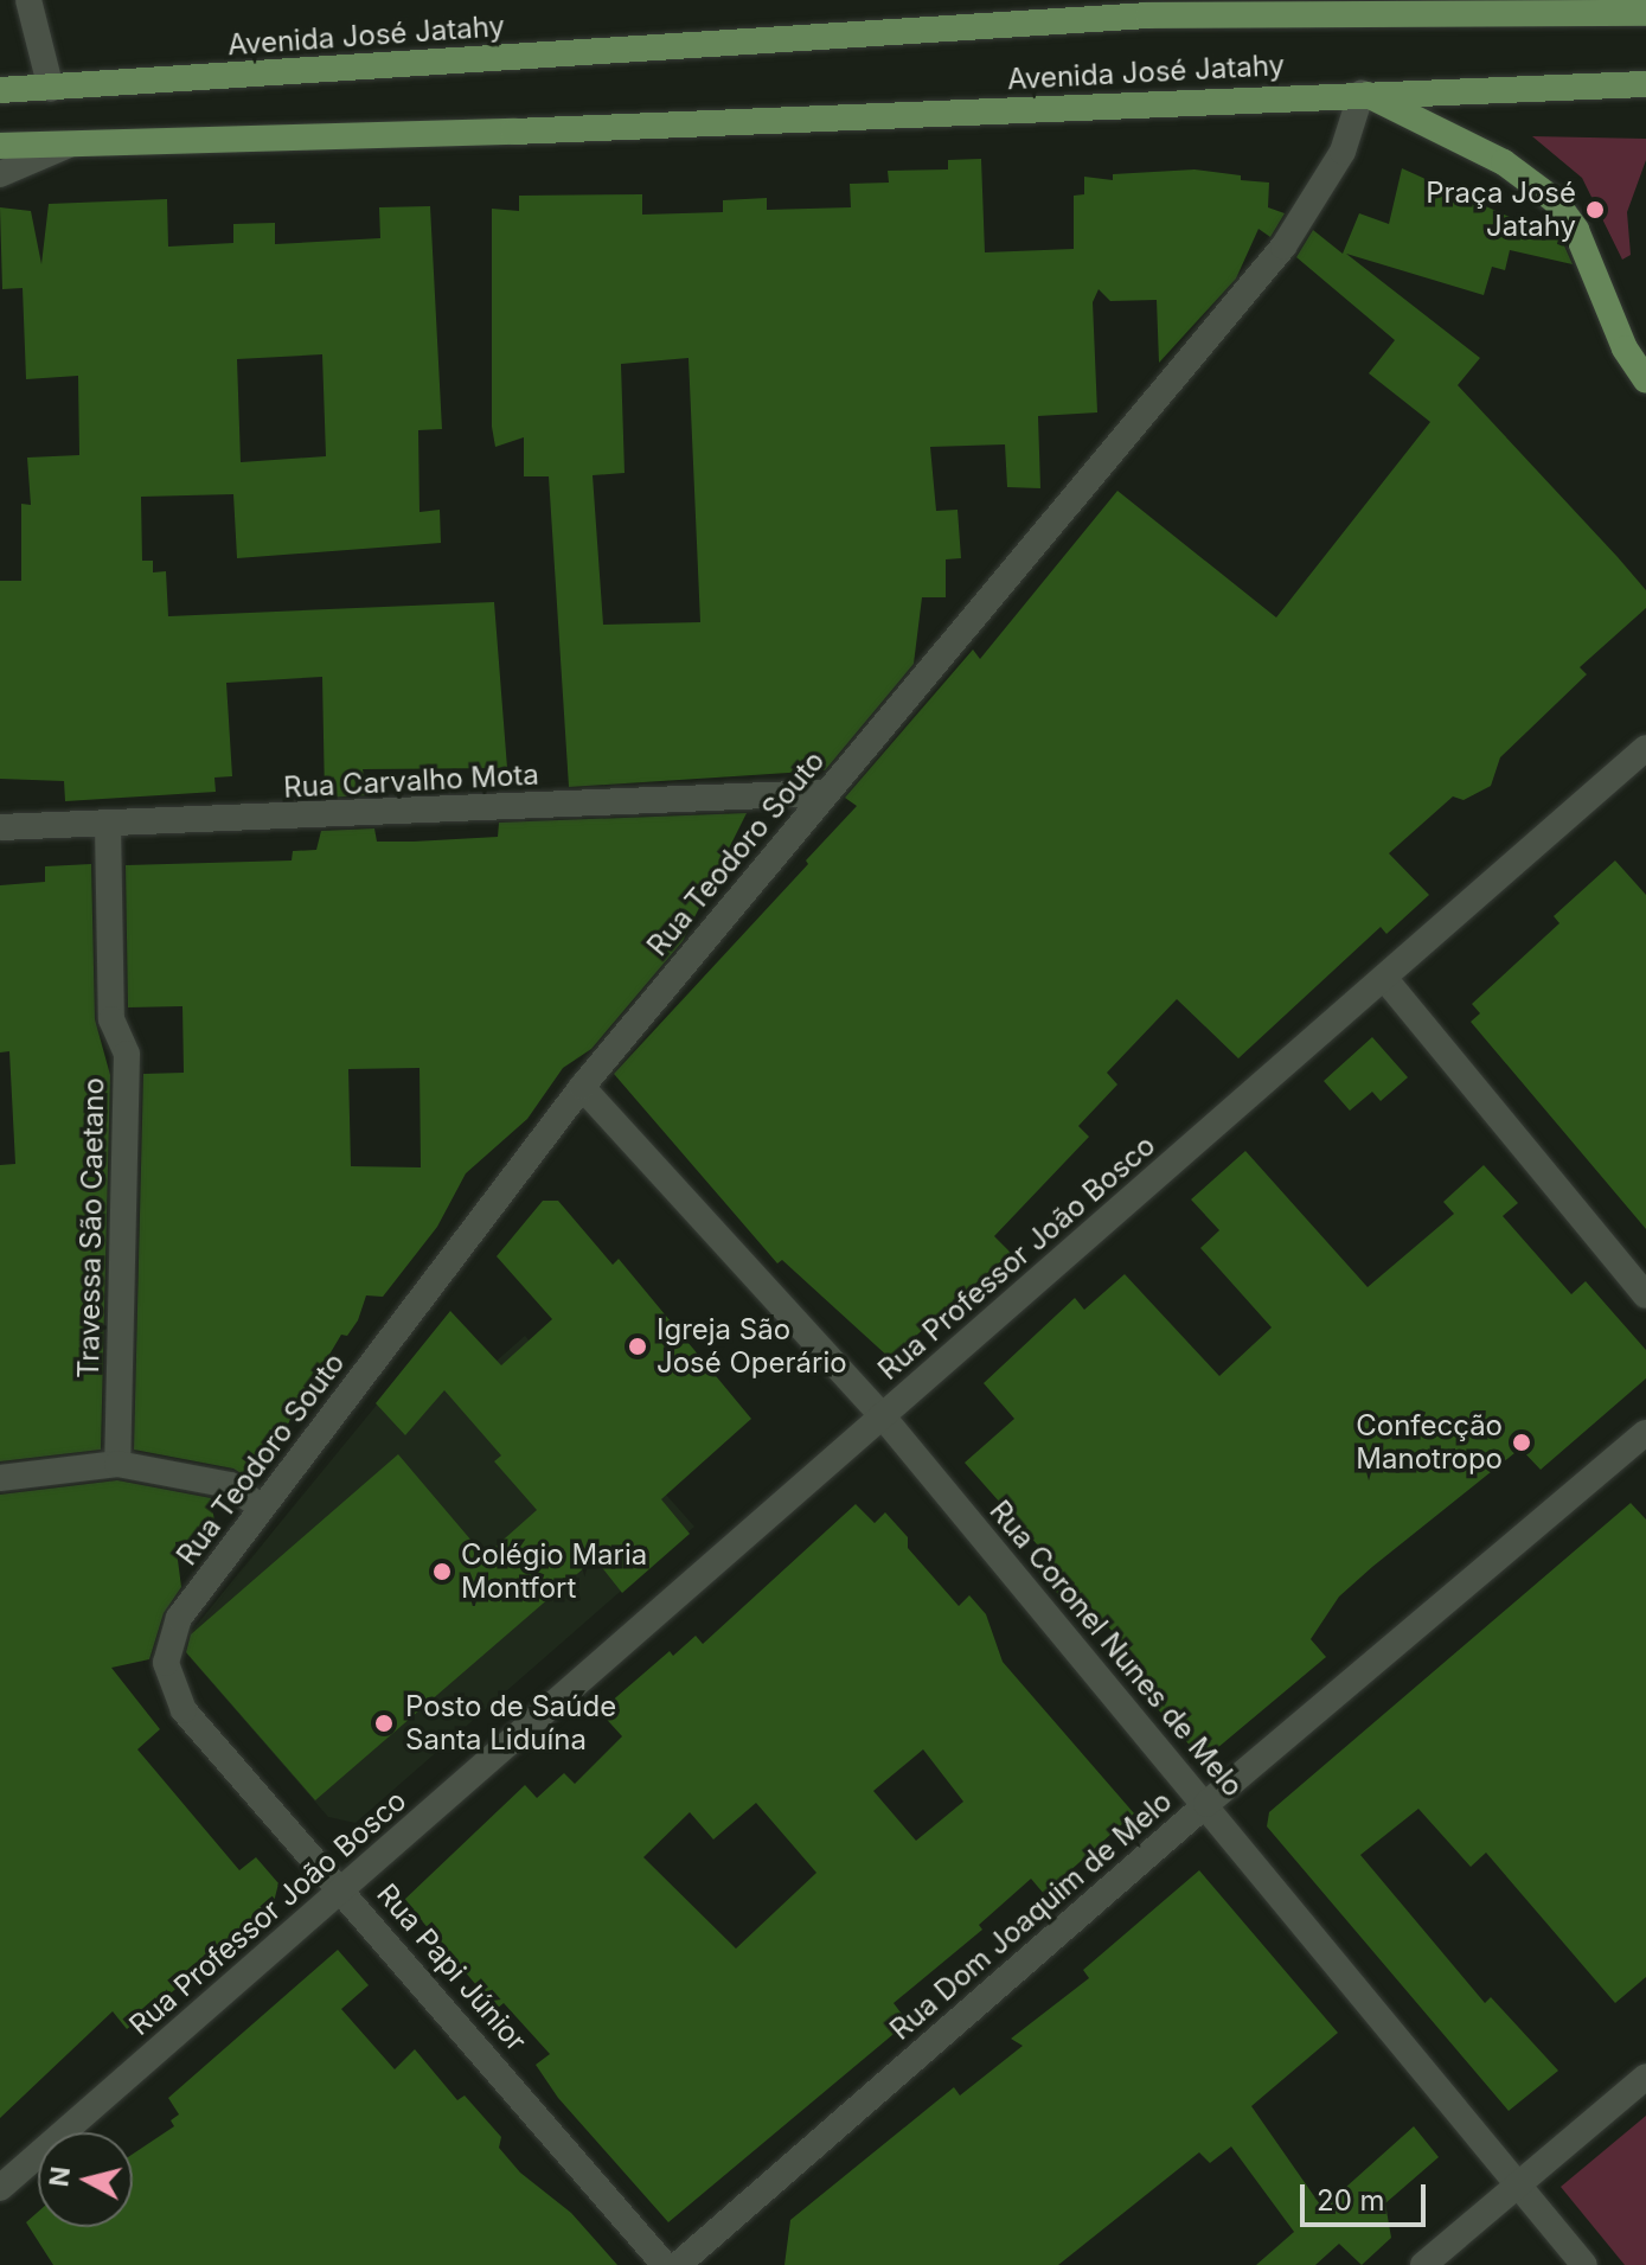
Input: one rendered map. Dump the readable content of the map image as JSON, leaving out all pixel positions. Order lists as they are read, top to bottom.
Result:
{
  "streets": {
    "main road": ["Avenida José Jatahy"],
    "street": [
      "Rua Carvalho Mota",
      "Rua Teodoro Souto",
      "Travessa São Caetano",
      "Rua Professor João Bosco",
      "Rua Coronel Nunes de Melo",
      "Rua Dom Joaquim de Melo",
      "Rua Papi Júnior"
    ]
  },
  "crossings": [
    ["Avenida José Jatahy", "Rua Teodoro Souto"],
    ["Rua Carvalho Mota", "Rua Teodoro Souto"],
    ["Rua Carvalho Mota", "Travessa São Caetano"],
    ["Rua Teodoro Souto", "Rua Coronel Nunes de Melo"],
    ["Rua Teodoro Souto", "Rua Papi Júnior"],
    ["Rua Professor João Bosco", "Rua Coronel Nunes de Melo"],
    ["Rua Professor João Bosco", "Rua Papi Júnior"],
    ["Rua Coronel Nunes de Melo", "Rua Dom Joaquim de Melo"]
  ],
  "places": [
    "Praça José Jatahy",
    "Igreja São José Operário",
    "Confecção Manotropo",
    "Colégio Maria Montfort",
    "Posto de Saúde Santa Liduína"
  ],
  "scale_bar": "20 m",
  "north": "left"
}
